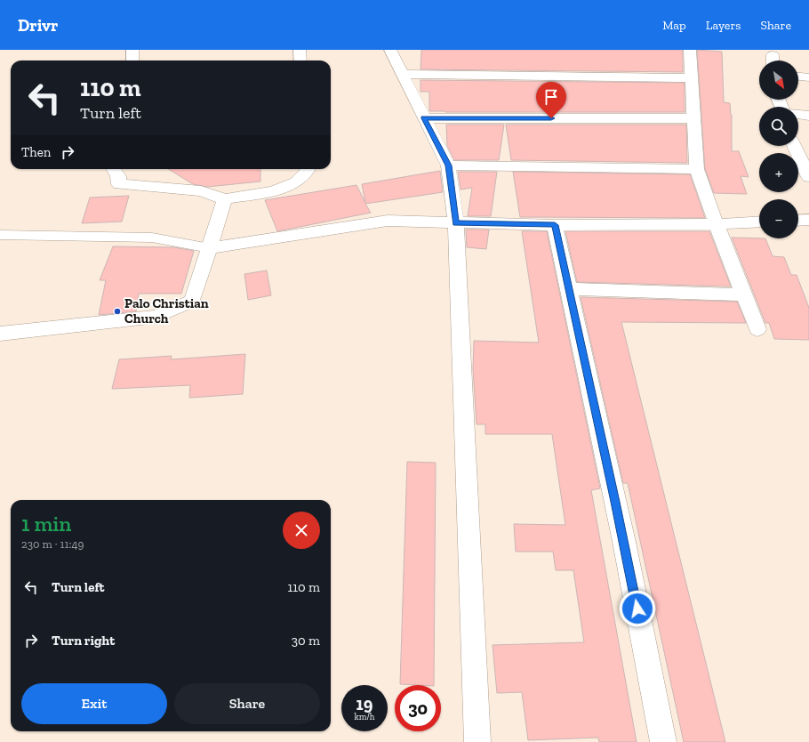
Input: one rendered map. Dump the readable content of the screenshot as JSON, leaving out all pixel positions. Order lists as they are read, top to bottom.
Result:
{
  "places": ["Palo Christian Church"],
  "north": "bottom right",
  "page": {
    "header": "Drivr",
    "nav": ["Map", "Layers", "Share"],
    "map_buttons": ["+", "−"],
    "turn": ["110 m", "Turn left"],
    "then": "Then",
    "heading": ["1 min", "230 m · 11:49"],
    "list": [
      {
        "name": "Turn left",
        "value": "110 m"
      },
      {
        "name": "Turn right",
        "value": "30 m"
      }
    ],
    "buttons": ["Exit", "Share"],
    "speed": "19 km/h",
    "limit": "30"
  }
}
